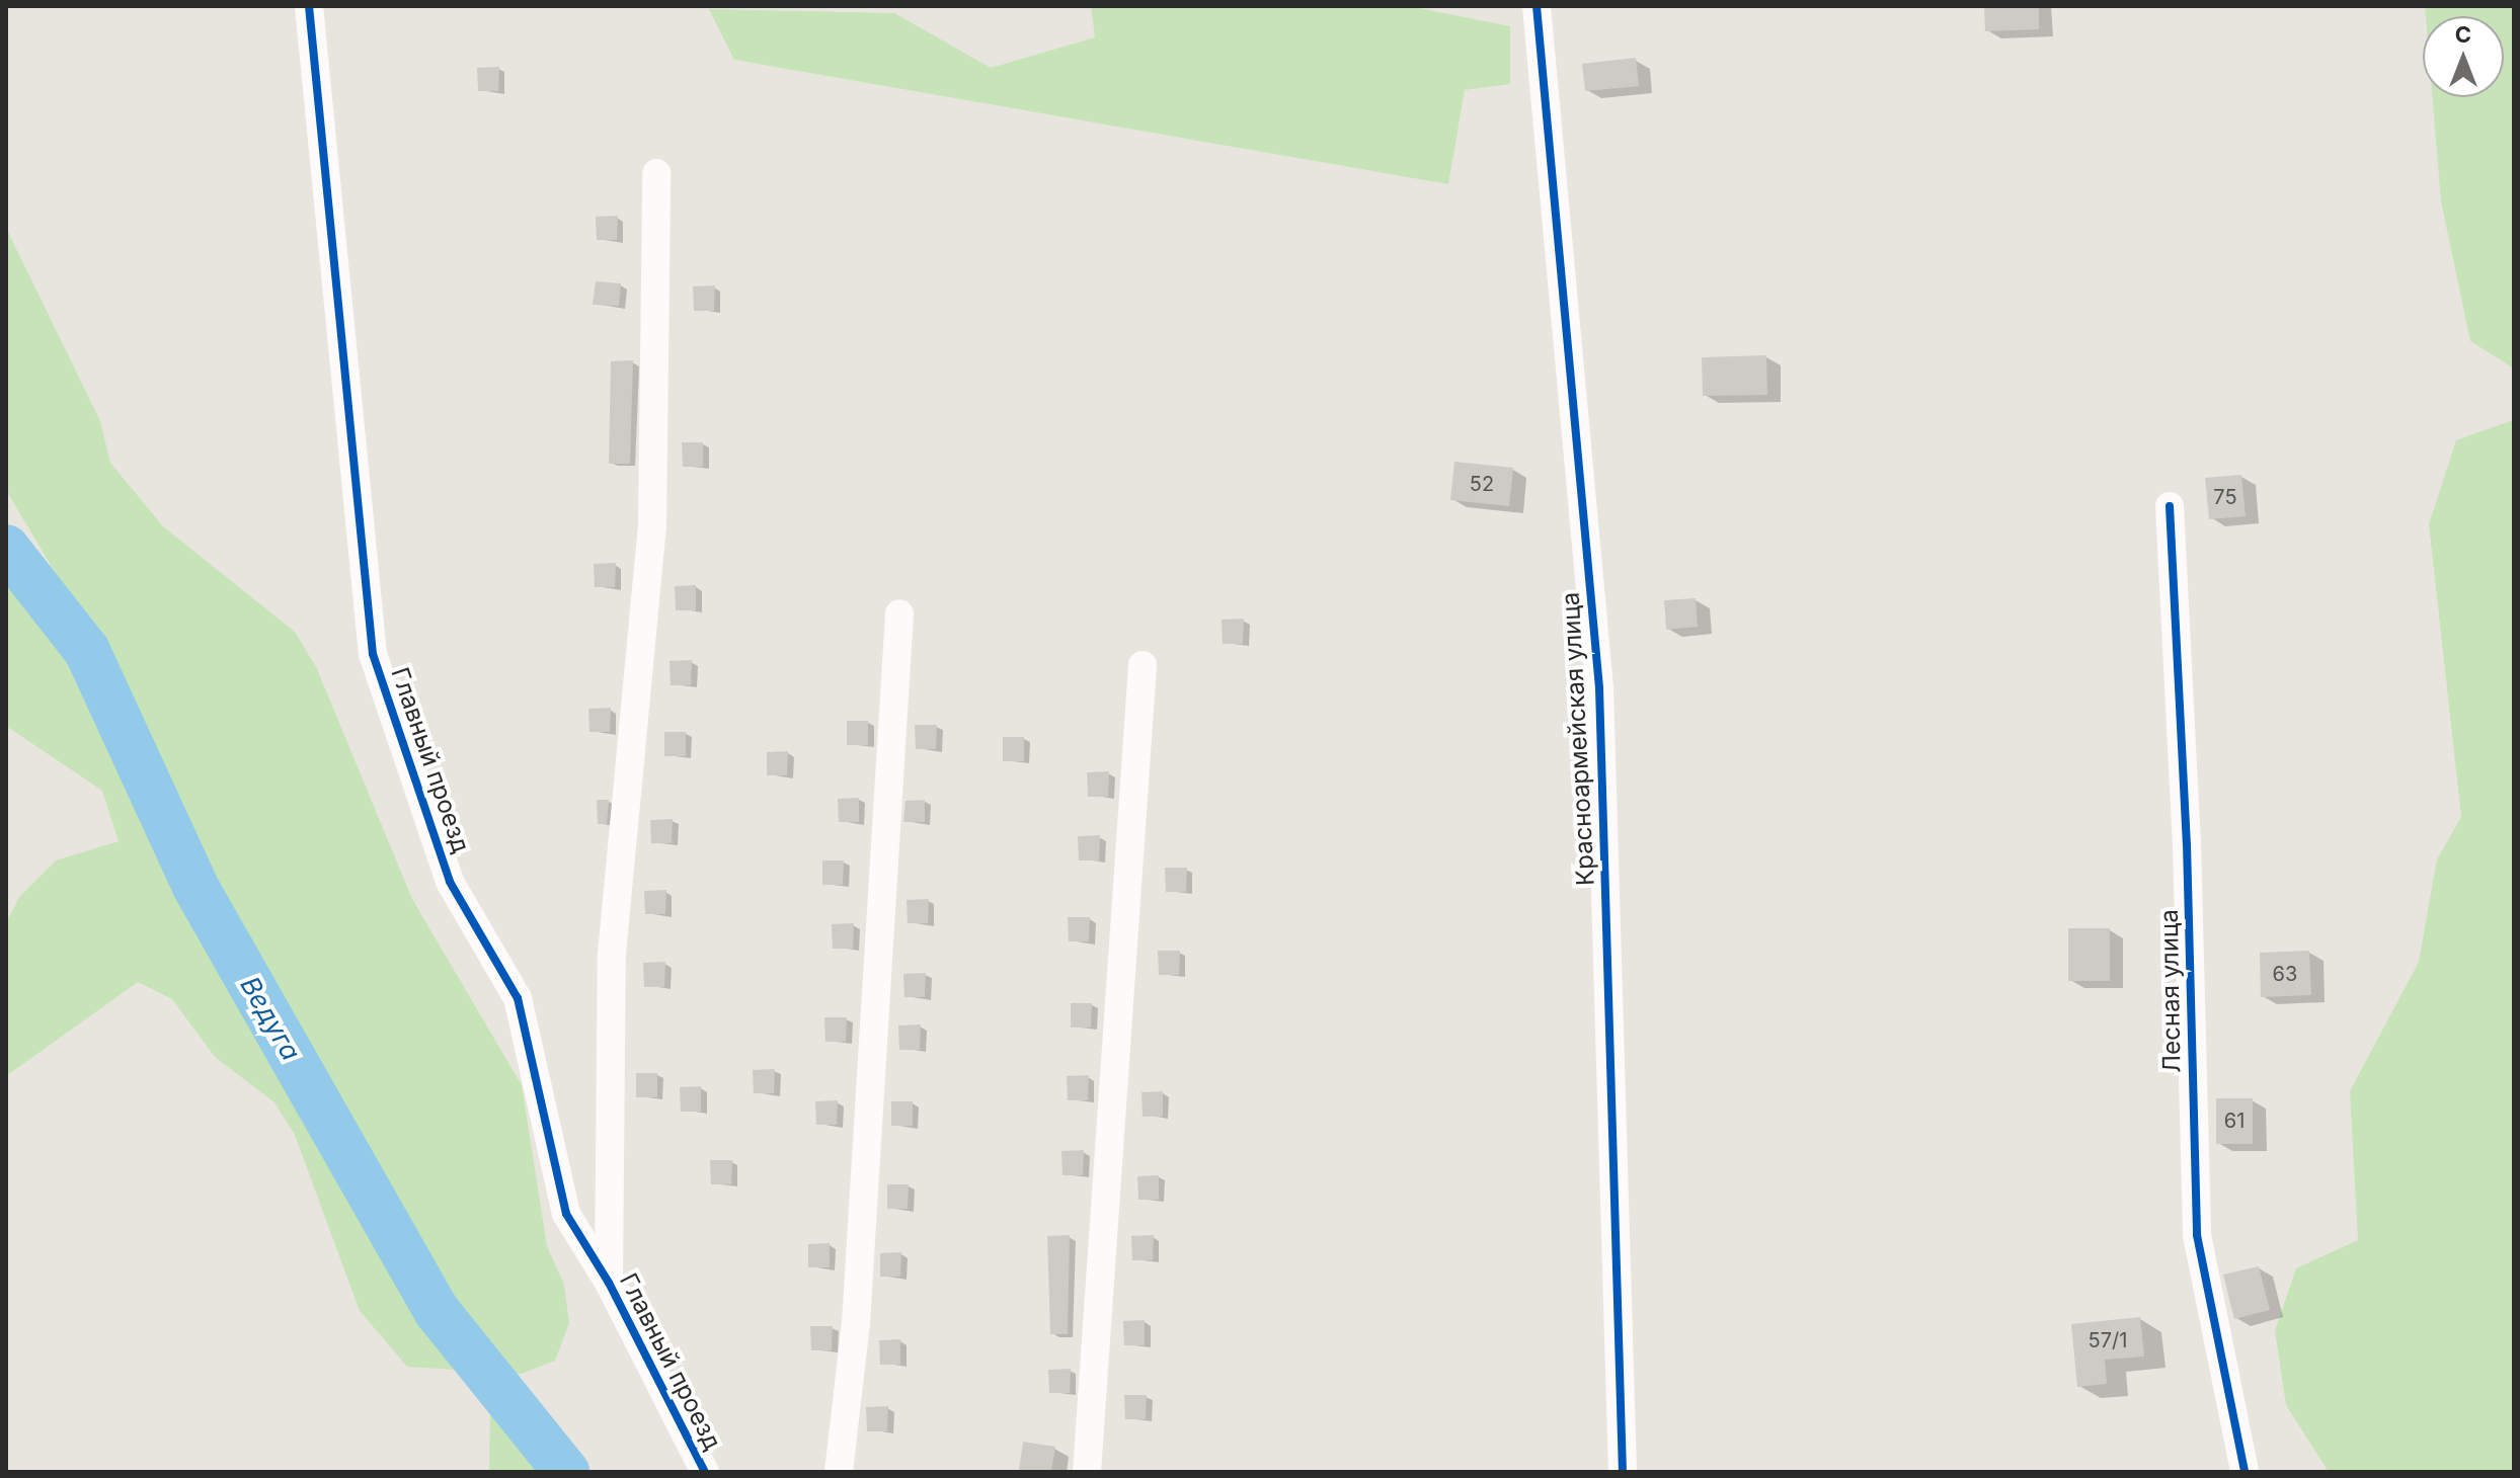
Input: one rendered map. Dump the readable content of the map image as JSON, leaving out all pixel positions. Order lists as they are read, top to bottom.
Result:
{
  "streets": {
    "street": ["Красноармейская улица", "Главный проезд", "Лесная улица"]
  },
  "water": ["Ведуга"],
  "house_numbers": [
    "52",
    "75",
    "63",
    "61",
    "57/1"
  ],
  "north": "top"
}
